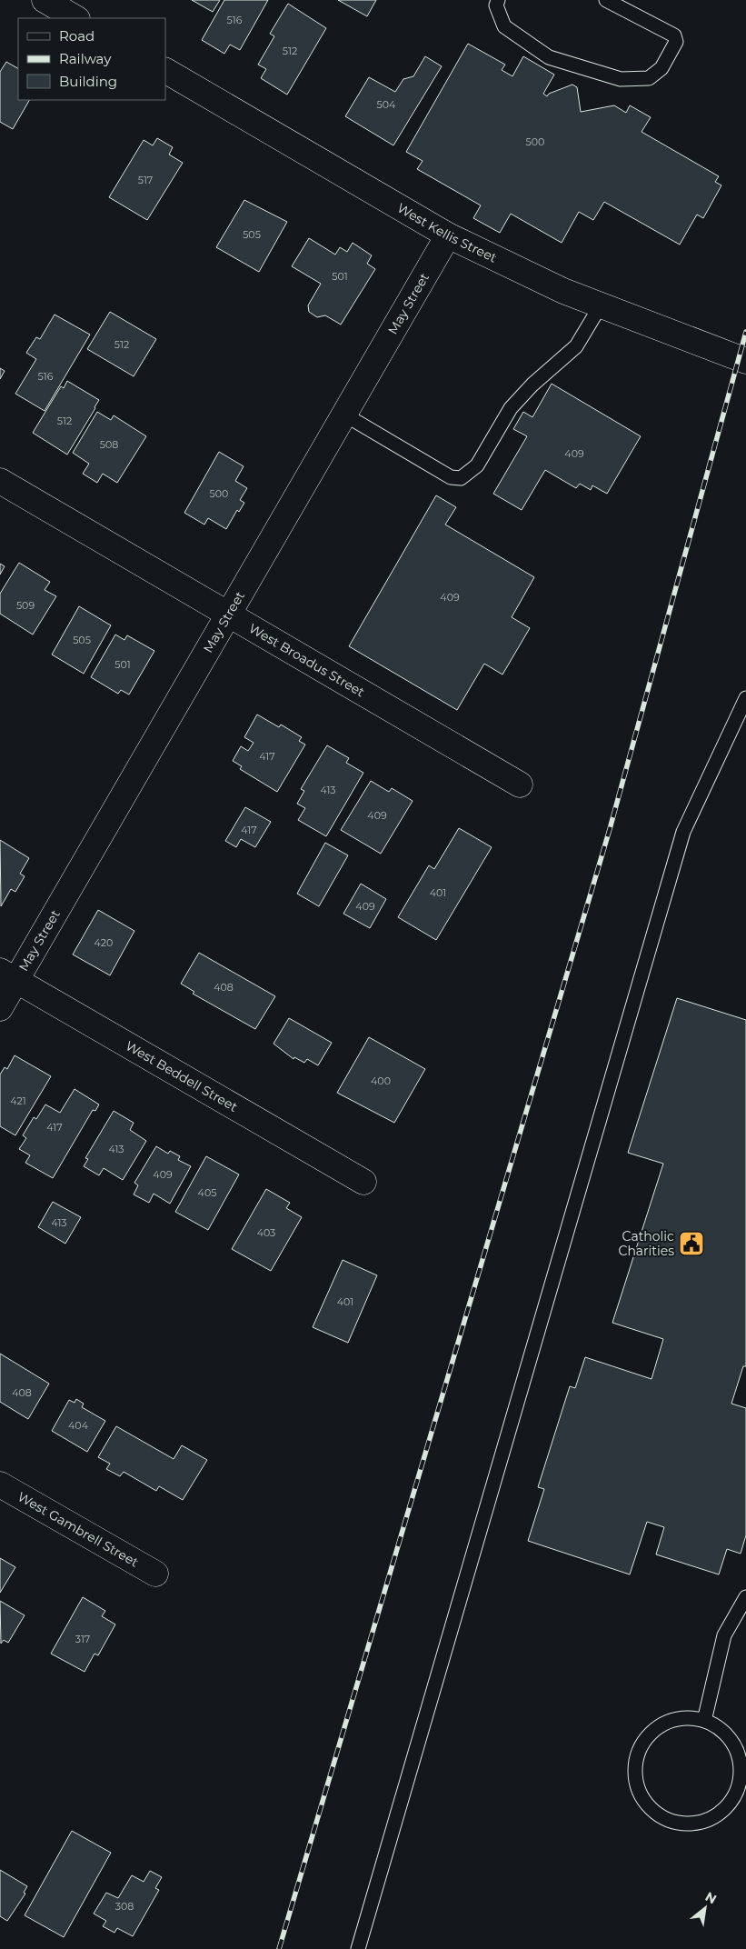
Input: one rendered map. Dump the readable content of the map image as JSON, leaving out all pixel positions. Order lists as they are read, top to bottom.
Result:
{
  "streets": {
    "street": [
      "West Kellis Street",
      "May Street",
      "West Broadus Street",
      "West Beddell Street",
      "West Gambrell Street"
    ]
  },
  "crossings": [
    ["West Kellis Street", "May Street"],
    ["May Street", "West Broadus Street"],
    ["May Street", "West Beddell Street"]
  ],
  "places": {
    "public building": ["Catholic Charities"]
  },
  "house_numbers": [
    "516",
    "512",
    "504",
    "500",
    "517",
    "505",
    "501",
    "512",
    "516",
    "512",
    "508",
    "409",
    "500",
    "409",
    "509",
    "505",
    "501",
    "417",
    "413",
    "409",
    "417",
    "401",
    "409",
    "420",
    "408",
    "400",
    "421",
    "417",
    "413",
    "409",
    "405",
    "413",
    "403",
    "401",
    "408",
    "404",
    "317",
    "308"
  ],
  "legend": ["Road", "Railway", "Building"],
  "north": "top right"
}
